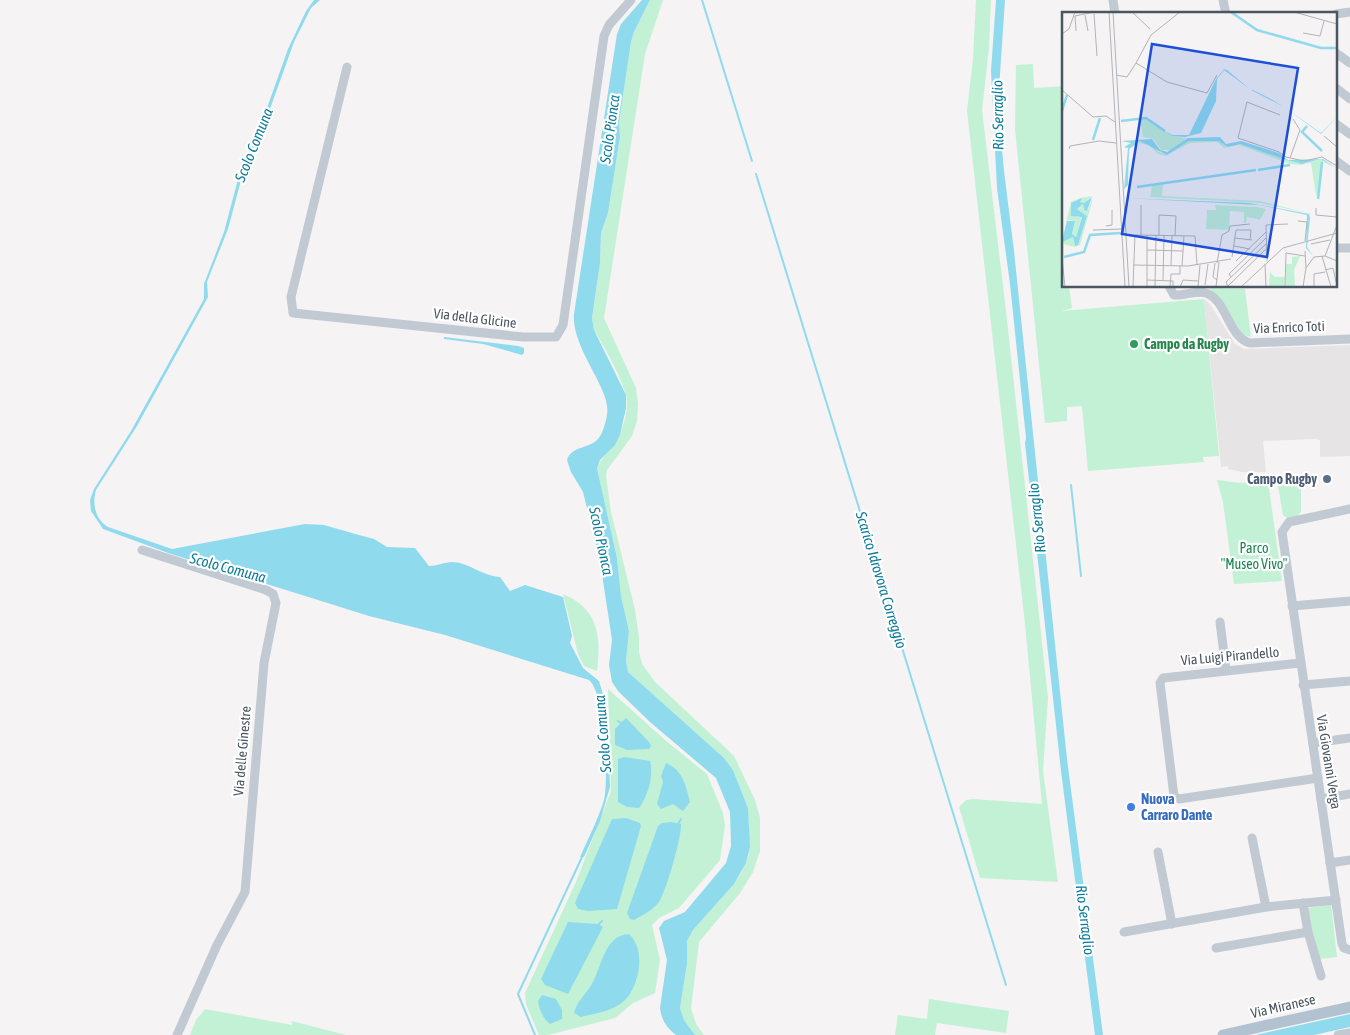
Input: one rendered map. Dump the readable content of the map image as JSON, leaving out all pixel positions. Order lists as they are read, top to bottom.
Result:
{
  "streets": {
    "main road": ["Via Miranese"],
    "street": [
      "Via della Glicine",
      "Via Enrico Toti",
      "Via Luigi Pirandello",
      "Via delle Ginestre",
      "Via Giovanni Verga"
    ]
  },
  "crossings": [
    ["Via Luigi Pirandello", "Via Giovanni Verga"]
  ],
  "water": [
    "Rio Serraglio",
    "Scolo Pionca",
    "Scolo Comuna",
    "Scarico Idrovora Correggio"
  ],
  "parks": ["Parco \"Museo Vivo\""],
  "places": ["Campo da Rugby", "Campo Rugby", "Nuova Carraro Dante"]
}
